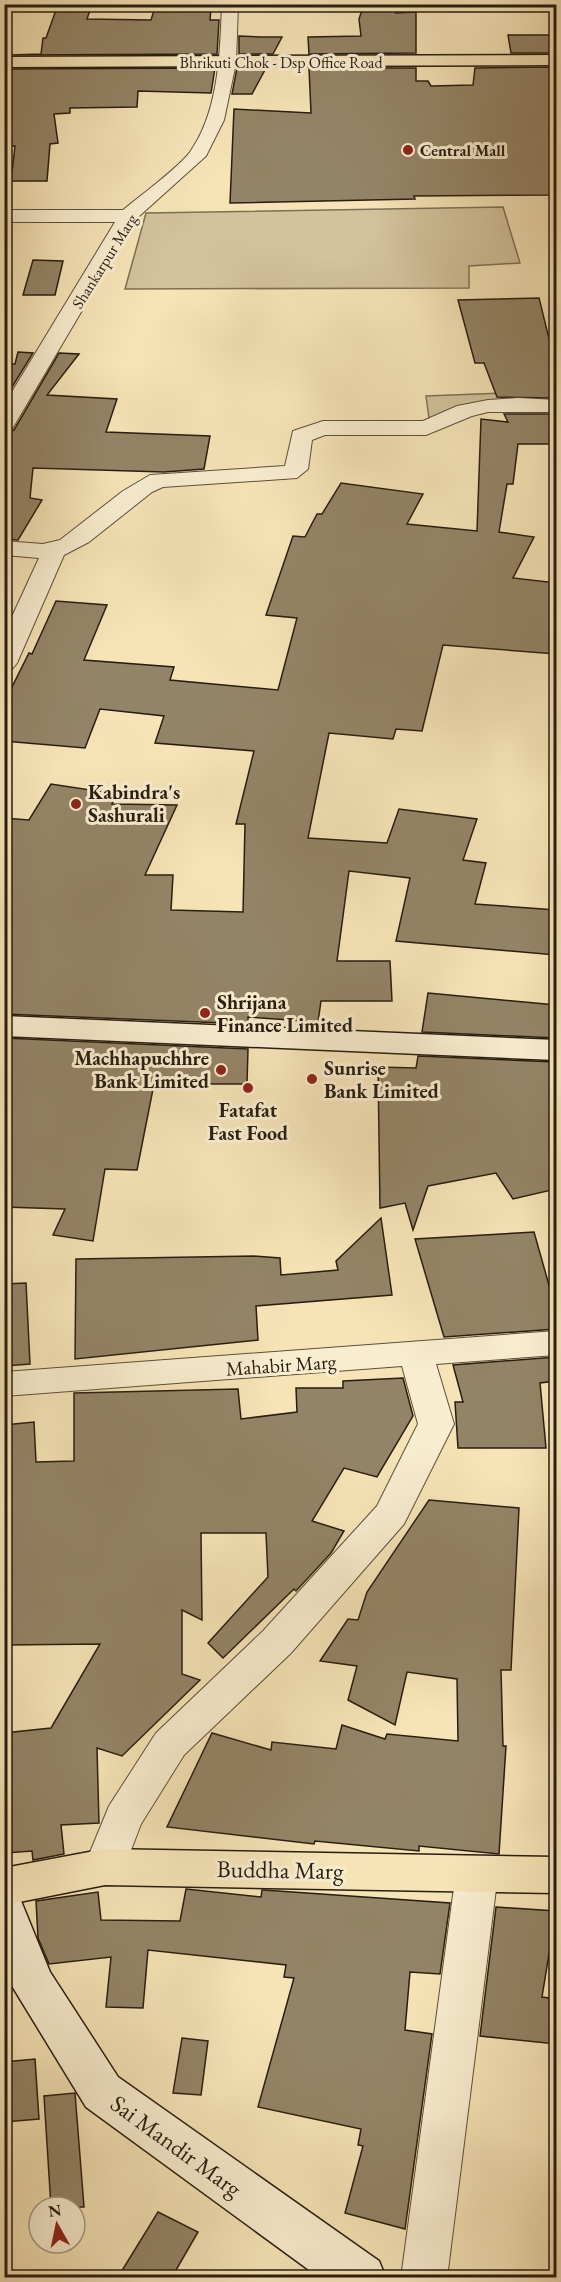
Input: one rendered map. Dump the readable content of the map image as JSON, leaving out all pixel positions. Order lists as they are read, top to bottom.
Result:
{
  "streets": {
    "main road": ["Bhrikuti Chok - Dsp Office Road", "Buddha Marg", "Sai Mandir Marg"],
    "street": ["Shankarpur Marg", "Mahabir Marg"]
  },
  "crossings": [
    ["Bhrikuti Chok - Dsp Office Road", "Shankarpur Marg"]
  ],
  "places": [
    "Central Mall",
    "Kabindra's Sashurali",
    "Shrijana Finance Limited",
    "Machhapuchhre Bank Limited",
    "Sunrise Bank Limited",
    "Fatafat Fast Food"
  ],
  "north": "top"
}
